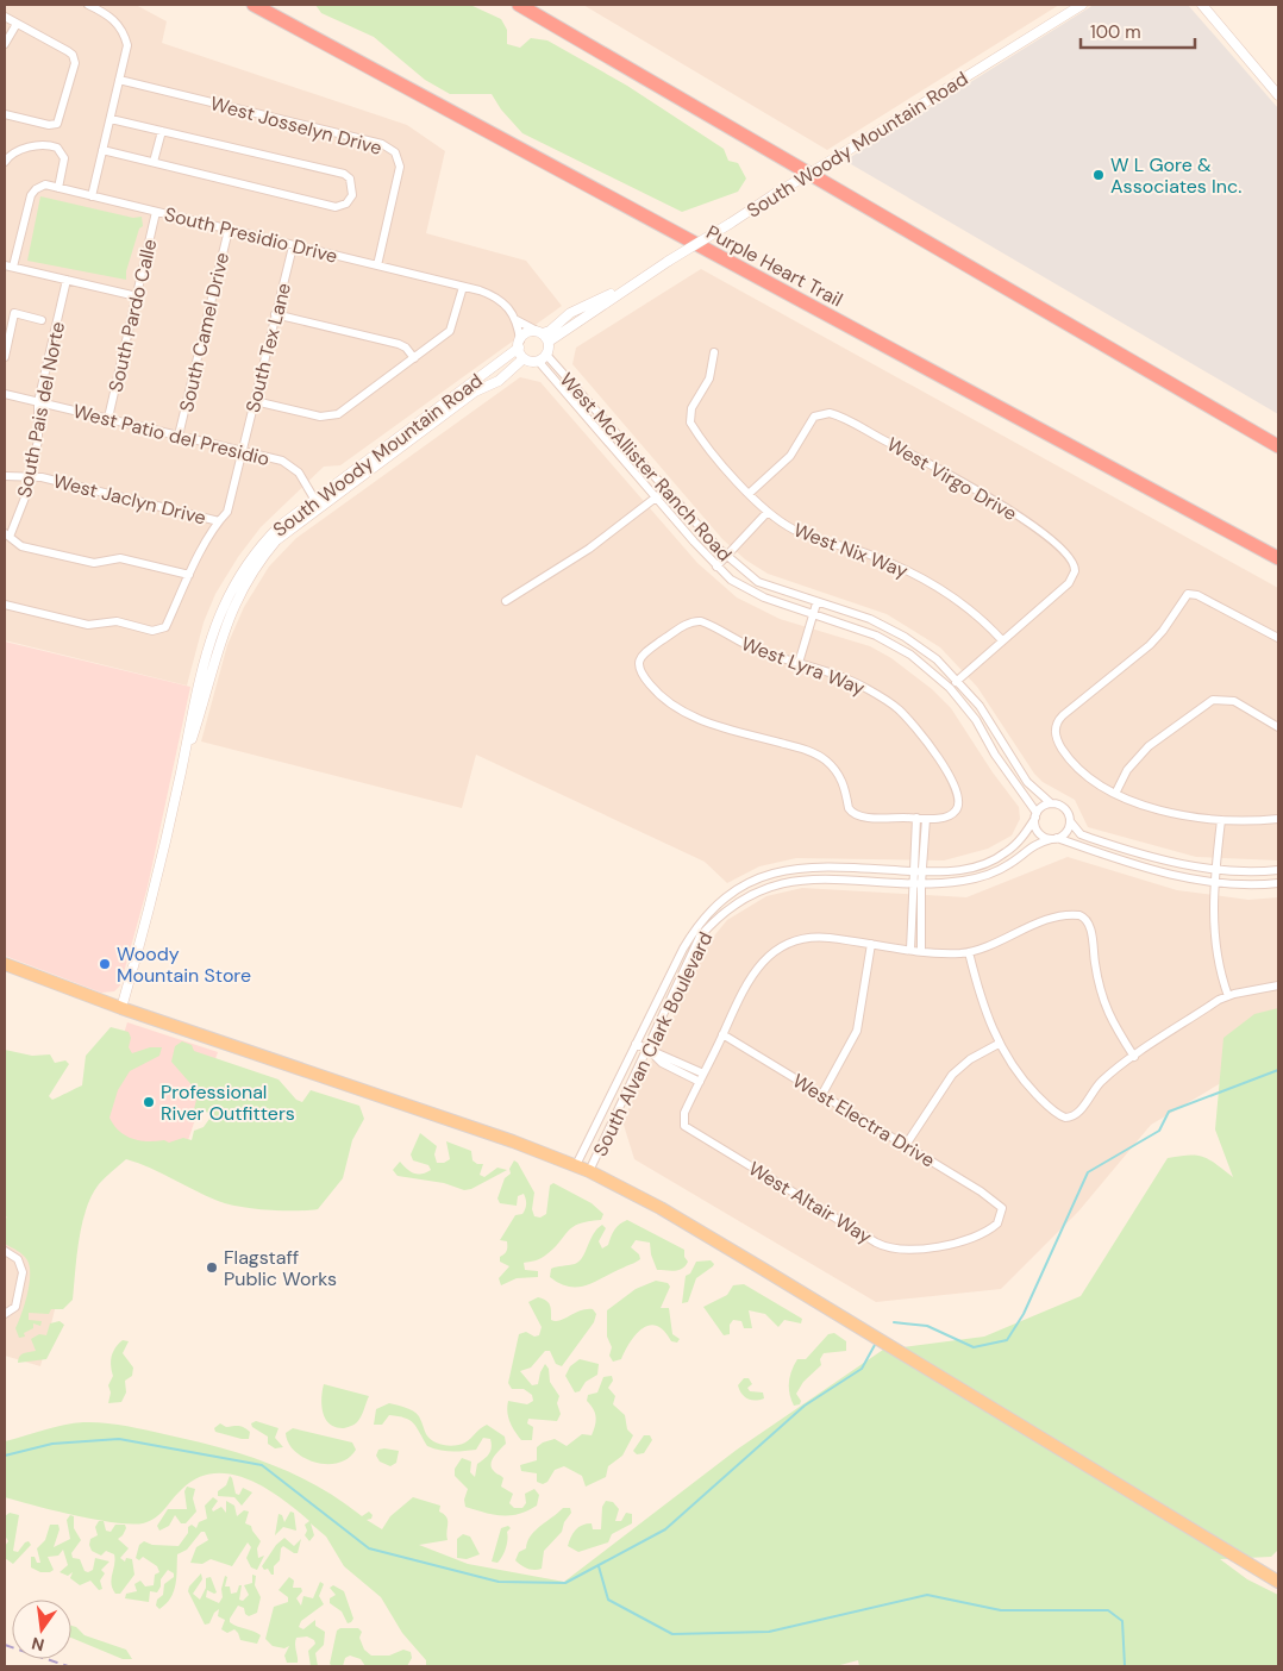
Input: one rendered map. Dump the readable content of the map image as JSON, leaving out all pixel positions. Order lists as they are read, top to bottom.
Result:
{
  "streets": {
    "highway": ["Purple Heart Trail"],
    "street": [
      "West Josselyn Drive",
      "South Woody Mountain Road",
      "South Presidio Drive",
      "South Pardo Calle",
      "South Camel Drive",
      "South Tex Lane",
      "South Pais del Norte",
      "West Patio del Presidio",
      "West McAllister Ranch Road",
      "West Virgo Drive",
      "West Jaclyn Drive",
      "West Nix Way",
      "West Lyra Way",
      "South Alvan Clark Boulevard",
      "West Electra Drive",
      "West Altair Way"
    ]
  },
  "crossings": [
    ["West Josselyn Drive", "South Presidio Drive"],
    ["South Woody Mountain Road", "South Presidio Drive"],
    ["South Woody Mountain Road", "West Patio del Presidio"],
    ["South Presidio Drive", "South Pardo Calle"],
    ["South Presidio Drive", "South Camel Drive"],
    ["South Presidio Drive", "South Tex Lane"],
    ["South Pardo Calle", "West Patio del Presidio"],
    ["South Camel Drive", "West Patio del Presidio"],
    ["South Tex Lane", "West Patio del Presidio"],
    ["South Tex Lane", "West Jaclyn Drive"],
    ["South Pais del Norte", "West Patio del Presidio"],
    ["South Pais del Norte", "West Jaclyn Drive"],
    ["West McAllister Ranch Road", "West Virgo Drive"],
    ["West McAllister Ranch Road", "South Alvan Clark Boulevard"],
    ["West Virgo Drive", "West Nix Way"],
    ["West Electra Drive", "West Altair Way"]
  ],
  "places": [
    "W L Gore & Associates Inc.",
    "Woody Mountain Store",
    "Professional River Outfitters",
    "Flagstaff Public Works"
  ],
  "scale_bar": "100 m",
  "north": "bottom"
}
